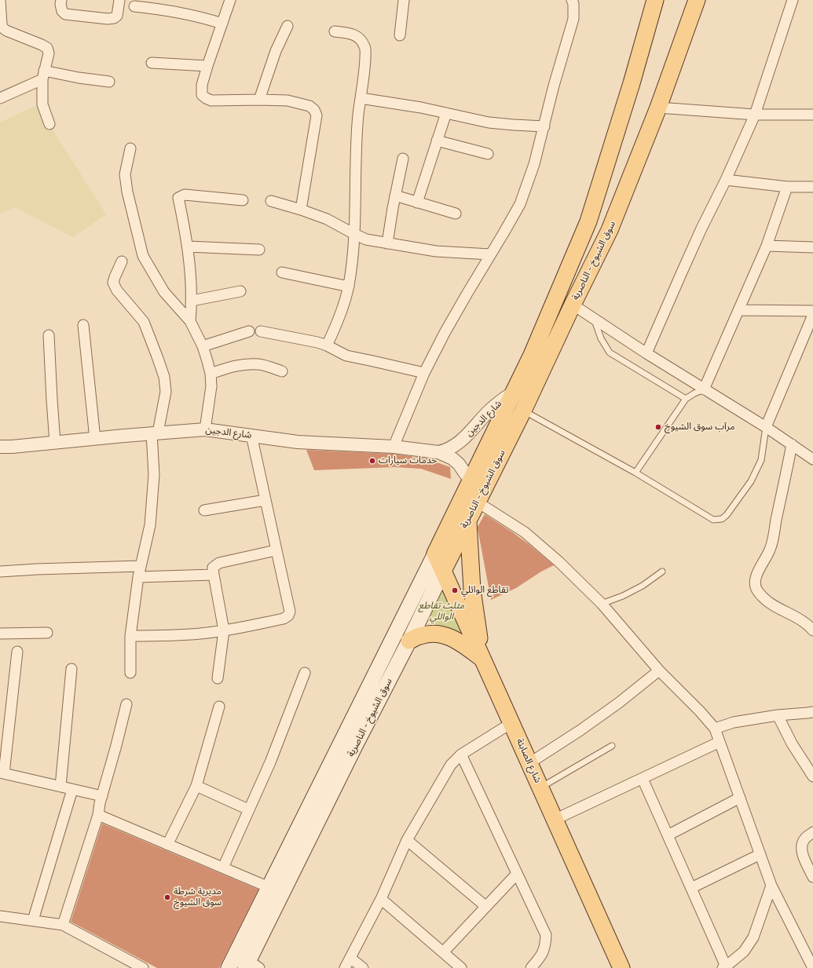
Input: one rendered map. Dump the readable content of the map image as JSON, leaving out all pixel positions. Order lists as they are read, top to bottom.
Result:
{
  "streets": {
    "main road": ["سوق الشيوخ - الناصرية", "شارع الصابئة"],
    "street": ["شارع الدجين"]
  },
  "crossings": [
    ["سوق الشيوخ - الناصرية", "شارع الدجين"],
    ["سوق الشيوخ - الناصرية", "شارع الصابئة"]
  ],
  "parks": ["مثلث تقاطع الوائلي"],
  "places": [
    "مرآب سوق الشيوخ",
    "خدمات سيارات",
    "تقاطع الوائلي",
    "مديرية شرطة سوق الشيوخ"
  ]
}
